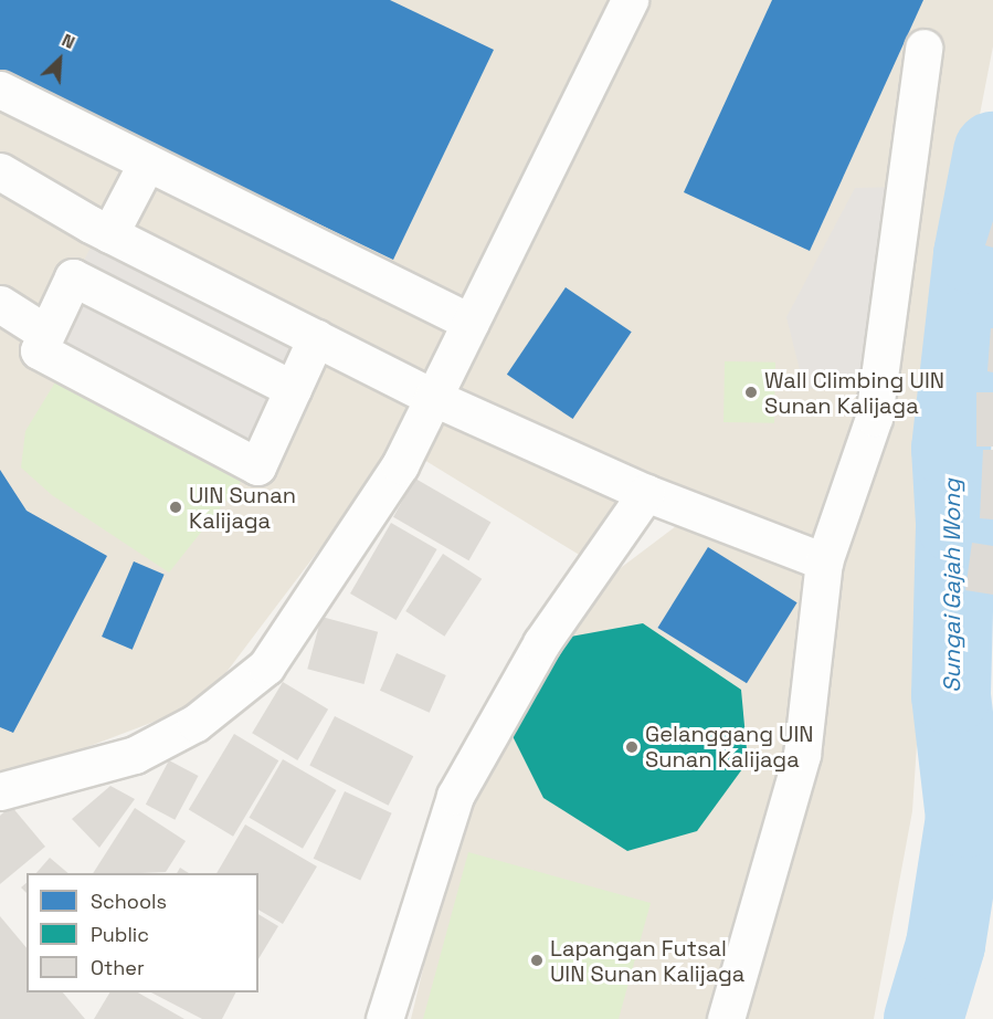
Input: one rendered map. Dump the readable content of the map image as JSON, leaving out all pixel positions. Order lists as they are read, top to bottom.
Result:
{
  "water": ["Sungai Gajah Wong"],
  "places": [
    "Wall Climbing UIN Sunan Kalijaga",
    "UIN Sunan Kalijaga",
    "Gelanggang UIN Sunan Kalijaga",
    "Lapangan Futsal UIN Sunan Kalijaga"
  ],
  "legend": ["Schools", "Public", "Other"],
  "north": "top right"
}
